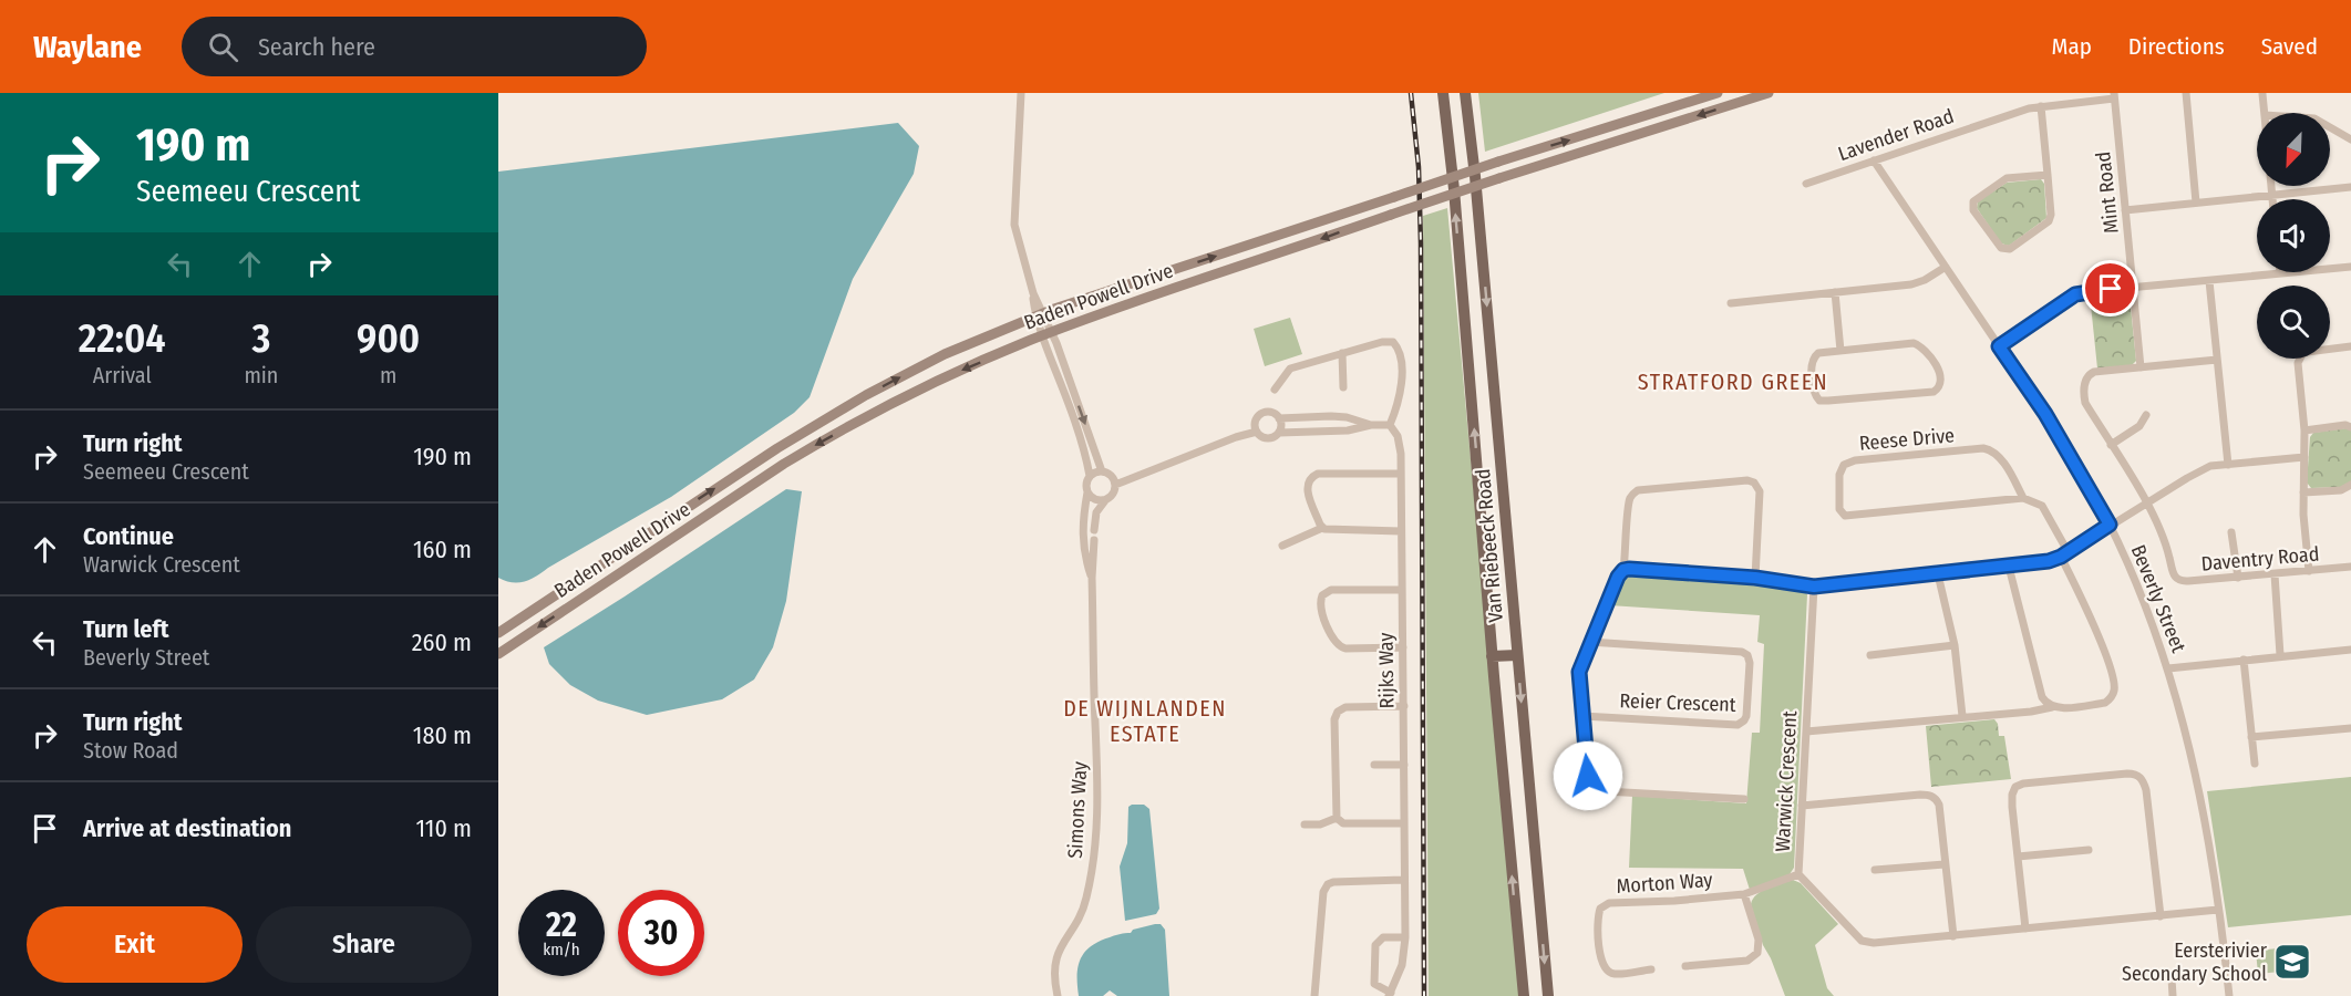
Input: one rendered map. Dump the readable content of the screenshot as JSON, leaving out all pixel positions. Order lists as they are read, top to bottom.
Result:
{
  "streets": {
    "main road": ["Baden Powell Drive", "Van Riebeeck Road"],
    "street": [
      "Lavender Road",
      "Mint Road",
      "Reese Drive",
      "Daventry Road",
      "Beverly Street",
      "Rijks Way",
      "Reier Crescent",
      "Warwick Crescent",
      "Simons Way",
      "Morton Way"
    ]
  },
  "crossings": [
    ["Lavender Road", "Mint Road"],
    ["Lavender Road", "Beverly Street"],
    ["Beverly Street", "Warwick Crescent"],
    ["Warwick Crescent", "Morton Way"]
  ],
  "districts": ["STRATFORD GREEN", "DE WIJNLANDEN ESTATE"],
  "places": {
    "school or university": ["Eersterivier Secondary School"]
  },
  "north": "bottom left",
  "page": {
    "header": "Waylane",
    "search": "Search here",
    "nav": ["Map", "Directions", "Saved"],
    "turn": ["190 m", "Seemeeu Crescent"],
    "eta": [
      "22:04",
      "Arrival",
      "3",
      "min",
      "900",
      "m"
    ],
    "list": [
      {
        "name": "Turn right",
        "note": "Seemeeu Crescent",
        "value": "190 m"
      },
      {
        "name": "Continue",
        "note": "Warwick Crescent",
        "value": "160 m"
      },
      {
        "name": "Turn left",
        "note": "Beverly Street",
        "value": "260 m"
      },
      {
        "name": "Turn right",
        "note": "Stow Road",
        "value": "180 m"
      },
      {
        "name": "Arrive at destination",
        "value": "110 m"
      }
    ],
    "speed": "22 km/h",
    "limit": "30",
    "buttons": ["Exit", "Share"]
  }
}
